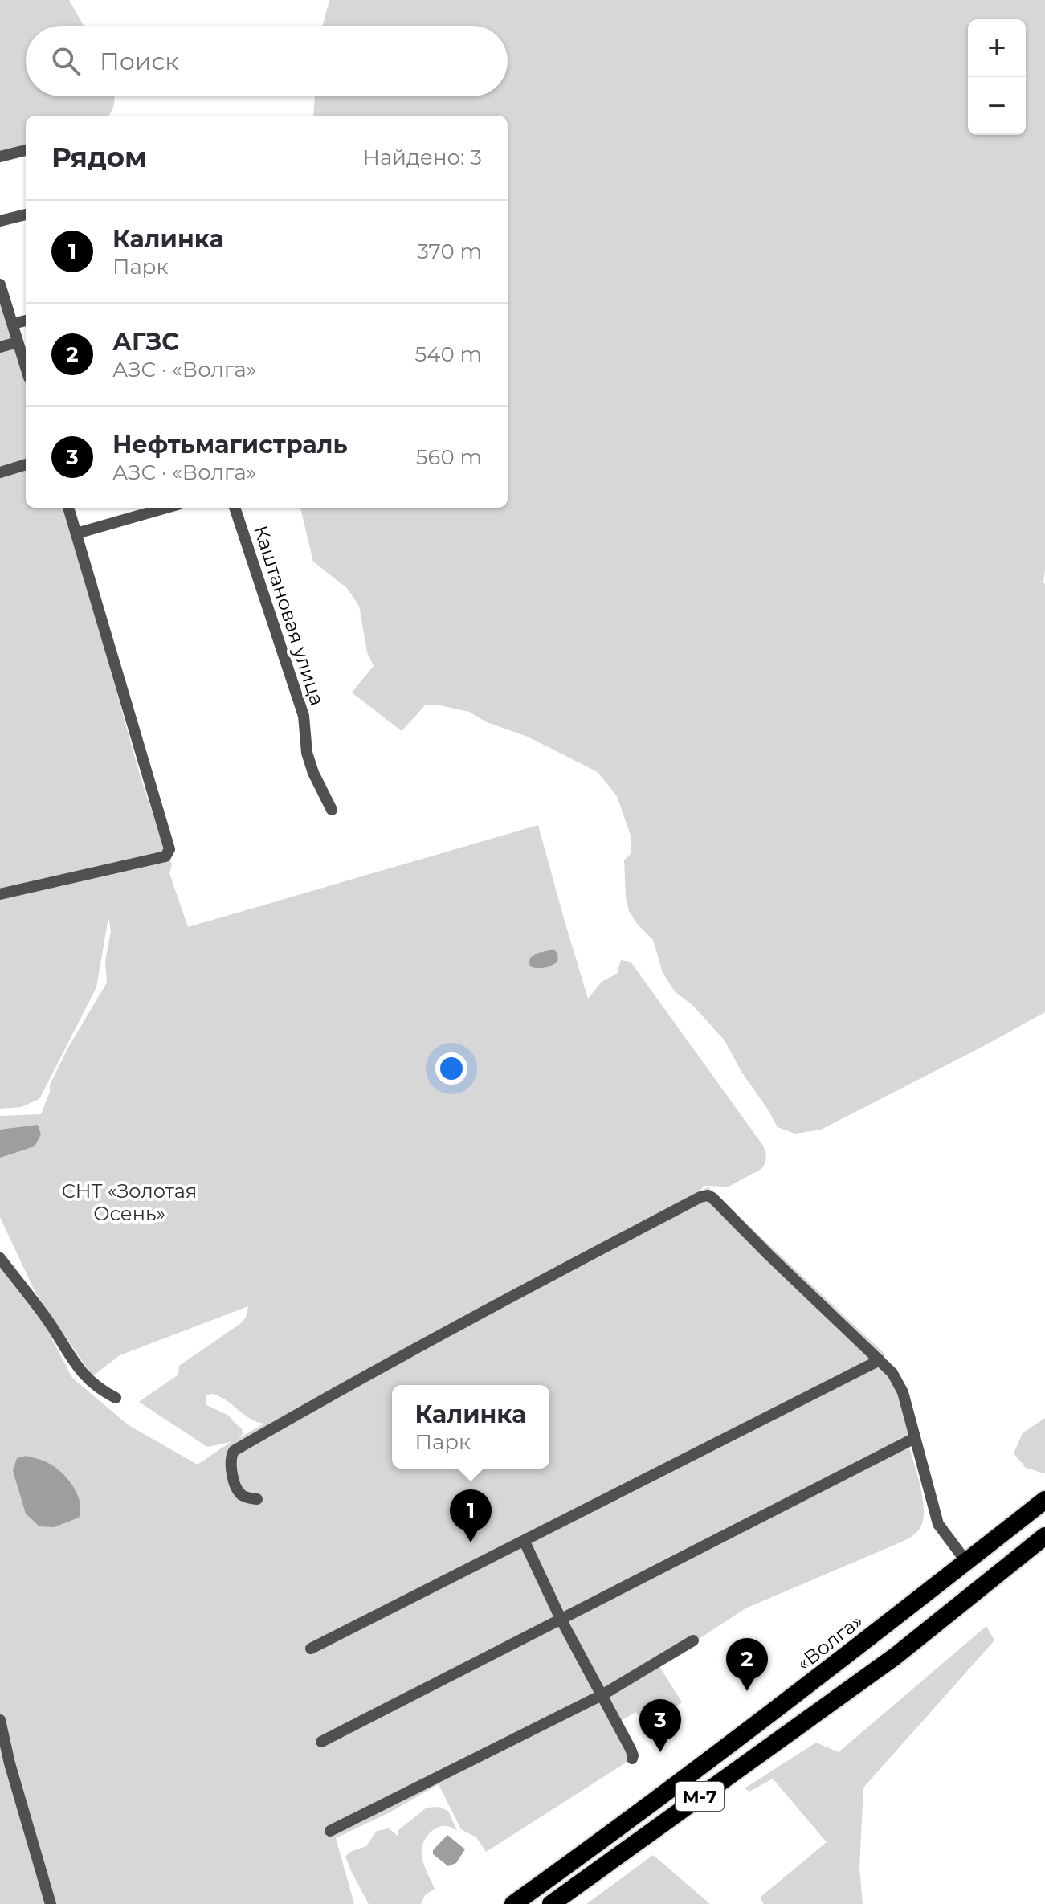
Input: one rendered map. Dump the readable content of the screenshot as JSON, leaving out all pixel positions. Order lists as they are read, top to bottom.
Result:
{
  "streets": {
    "highway": ["«Волга»", "М-7"],
    "street": ["Каштановая улица"]
  },
  "parks": ["СНТ «Золотая Осень»"],
  "page": {
    "map_buttons": ["+", "−"],
    "search": "Поиск",
    "heading": ["Рядом", "Найдено: 3"],
    "list": [
      {
        "mark": "1",
        "name": "Калинка",
        "note": "Парк",
        "value": "370 m"
      },
      {
        "mark": "2",
        "name": "АГЗС",
        "note": "АЗС · «Волга»",
        "value": "540 m"
      },
      {
        "mark": "3",
        "name": "Нефтьмагистраль",
        "note": "АЗС · «Волга»",
        "value": "560 m"
      }
    ],
    "popup": ["Калинка", "Парк"],
    "pins": ["1", "2", "3"]
  }
}
